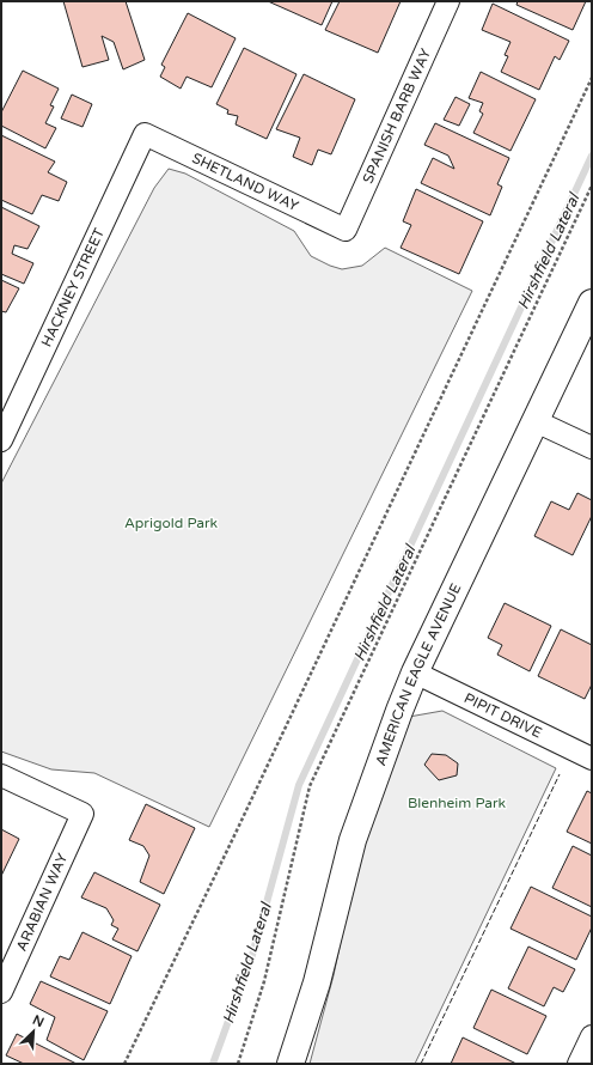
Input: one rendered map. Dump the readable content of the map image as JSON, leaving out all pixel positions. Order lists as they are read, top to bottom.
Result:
{
  "streets": {
    "street": [
      "SPANISH BARB WAY",
      "SHETLAND WAY",
      "HACKNEY STREET",
      "AMERICAN EAGLE AVENUE",
      "PIPIT DRIVE",
      "ARABIAN WAY"
    ]
  },
  "crossings": [
    ["SPANISH BARB WAY", "SHETLAND WAY"],
    ["SHETLAND WAY", "HACKNEY STREET"],
    ["AMERICAN EAGLE AVENUE", "PIPIT DRIVE"]
  ],
  "water": ["Hirshfield Lateral"],
  "parks": ["Aprigold Park", "Blenheim Park"],
  "north": "top right"
}
